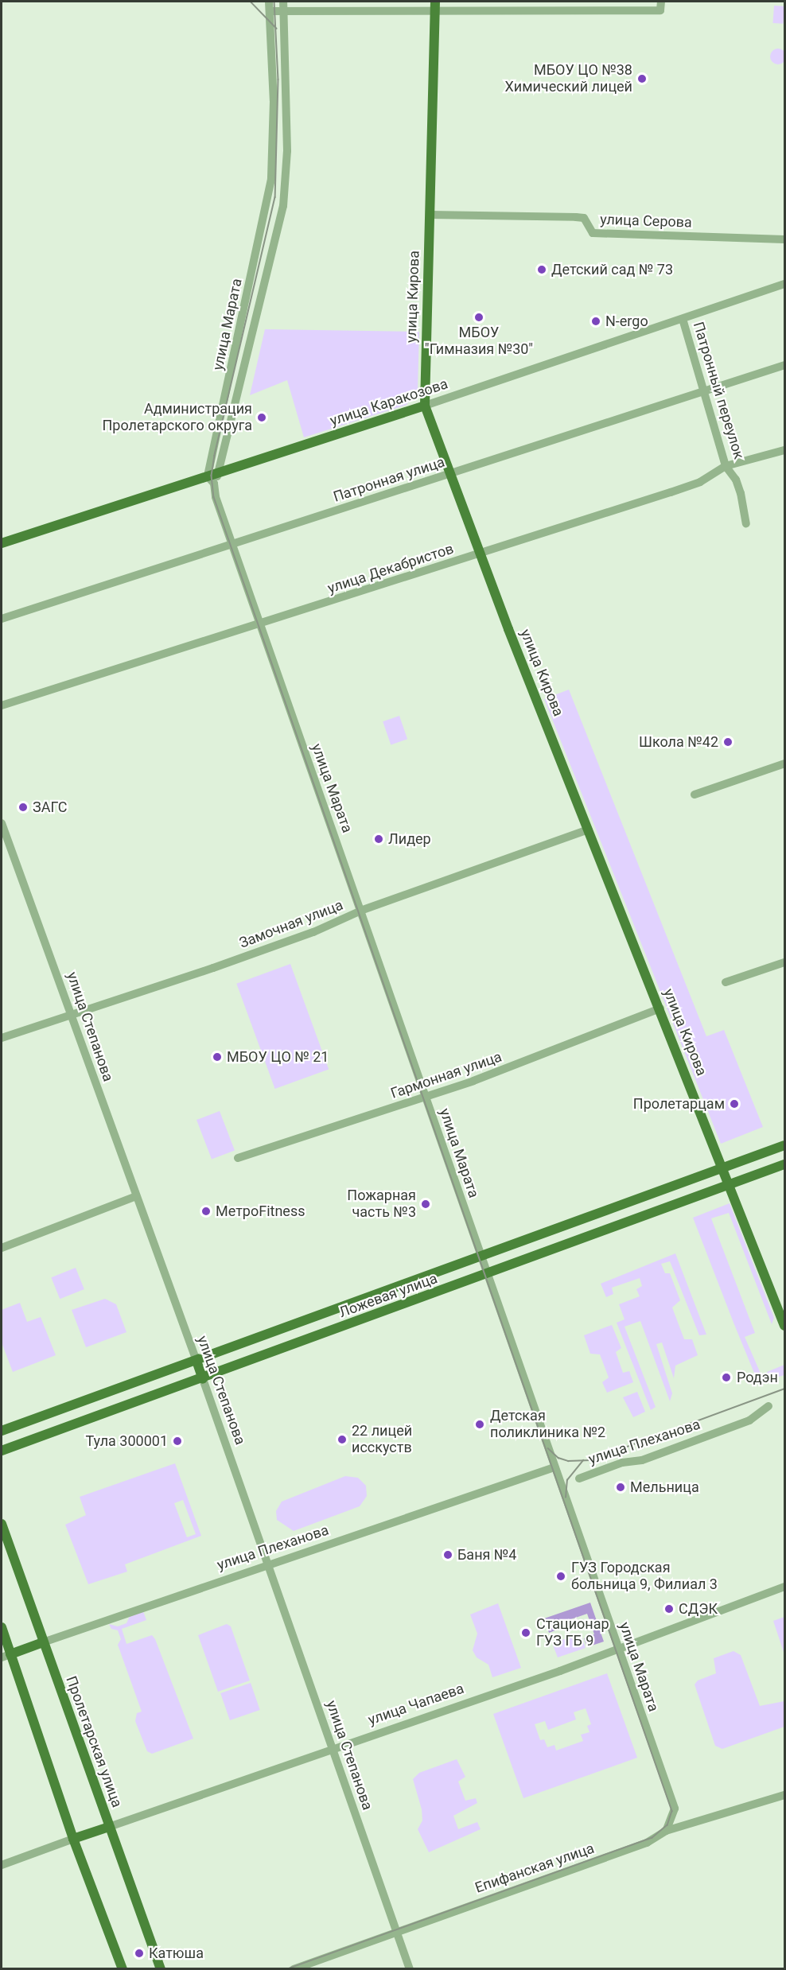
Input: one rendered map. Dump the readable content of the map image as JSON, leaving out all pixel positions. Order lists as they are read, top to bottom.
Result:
{
  "streets": {
    "main road": [
      "улица Кирова",
      "улица Каракозова",
      "улица Степанова",
      "Ложевая улица",
      "улица Плеханова",
      "улица Чапаева",
      "Пролетарская улица"
    ],
    "street": [
      "улица Серова",
      "улица Марата",
      "Патронный переулок",
      "Патронная улица",
      "улица Декабристов",
      "Замочная улица",
      "Гармонная улица",
      "Епифанская улица"
    ]
  },
  "crossings": [
    ["улица Серова", "улица Кирова"],
    ["улица Кирова", "улица Каракозова"],
    ["улица Кирова", "Патронная улица"],
    ["улица Кирова", "улица Декабристов"],
    ["улица Кирова", "Замочная улица"],
    ["улица Кирова", "Гармонная улица"],
    ["улица Кирова", "Ложевая улица"],
    ["улица Марата", "улица Каракозова"],
    ["улица Марата", "Патронная улица"],
    ["улица Марата", "улица Декабристов"],
    ["улица Марата", "Замочная улица"],
    ["улица Марата", "Гармонная улица"],
    ["улица Марата", "Ложевая улица"],
    ["улица Марата", "улица Плеханова"],
    ["улица Марата", "улица Чапаева"],
    ["улица Марата", "Епифанская улица"],
    ["Патронный переулок", "улица Каракозова"],
    ["Патронный переулок", "Патронная улица"],
    ["Патронный переулок", "улица Декабристов"],
    ["Замочная улица", "улица Степанова"],
    ["улица Степанова", "Ложевая улица"],
    ["улица Степанова", "улица Плеханова"],
    ["улица Степанова", "улица Чапаева"],
    ["улица Степанова", "Епифанская улица"],
    ["улица Плеханова", "Пролетарская улица"],
    ["улица Чапаева", "Пролетарская улица"]
  ],
  "places": [
    "МБОУ ЦО №38 Химический лицей",
    "Детский сад № 73",
    "МБОУ \"Гимназия №30\"",
    "N-ergo",
    "Администрация Пролетарского округа",
    "Школа №42",
    "ЗАГС",
    "Лидер",
    "МБОУ ЦО № 21",
    "Пролетарцам",
    "Пожарная часть №3",
    "МетроFitness",
    "Родэн",
    "Детская поликлиника №2",
    "22 лицей исскуств",
    "Тула 300001",
    "Мельница",
    "Баня №4",
    "ГУЗ Городская больница 9, Филиал 3",
    "СДЭК",
    "Стационар ГУЗ ГБ 9",
    "Катюша"
  ]
}
